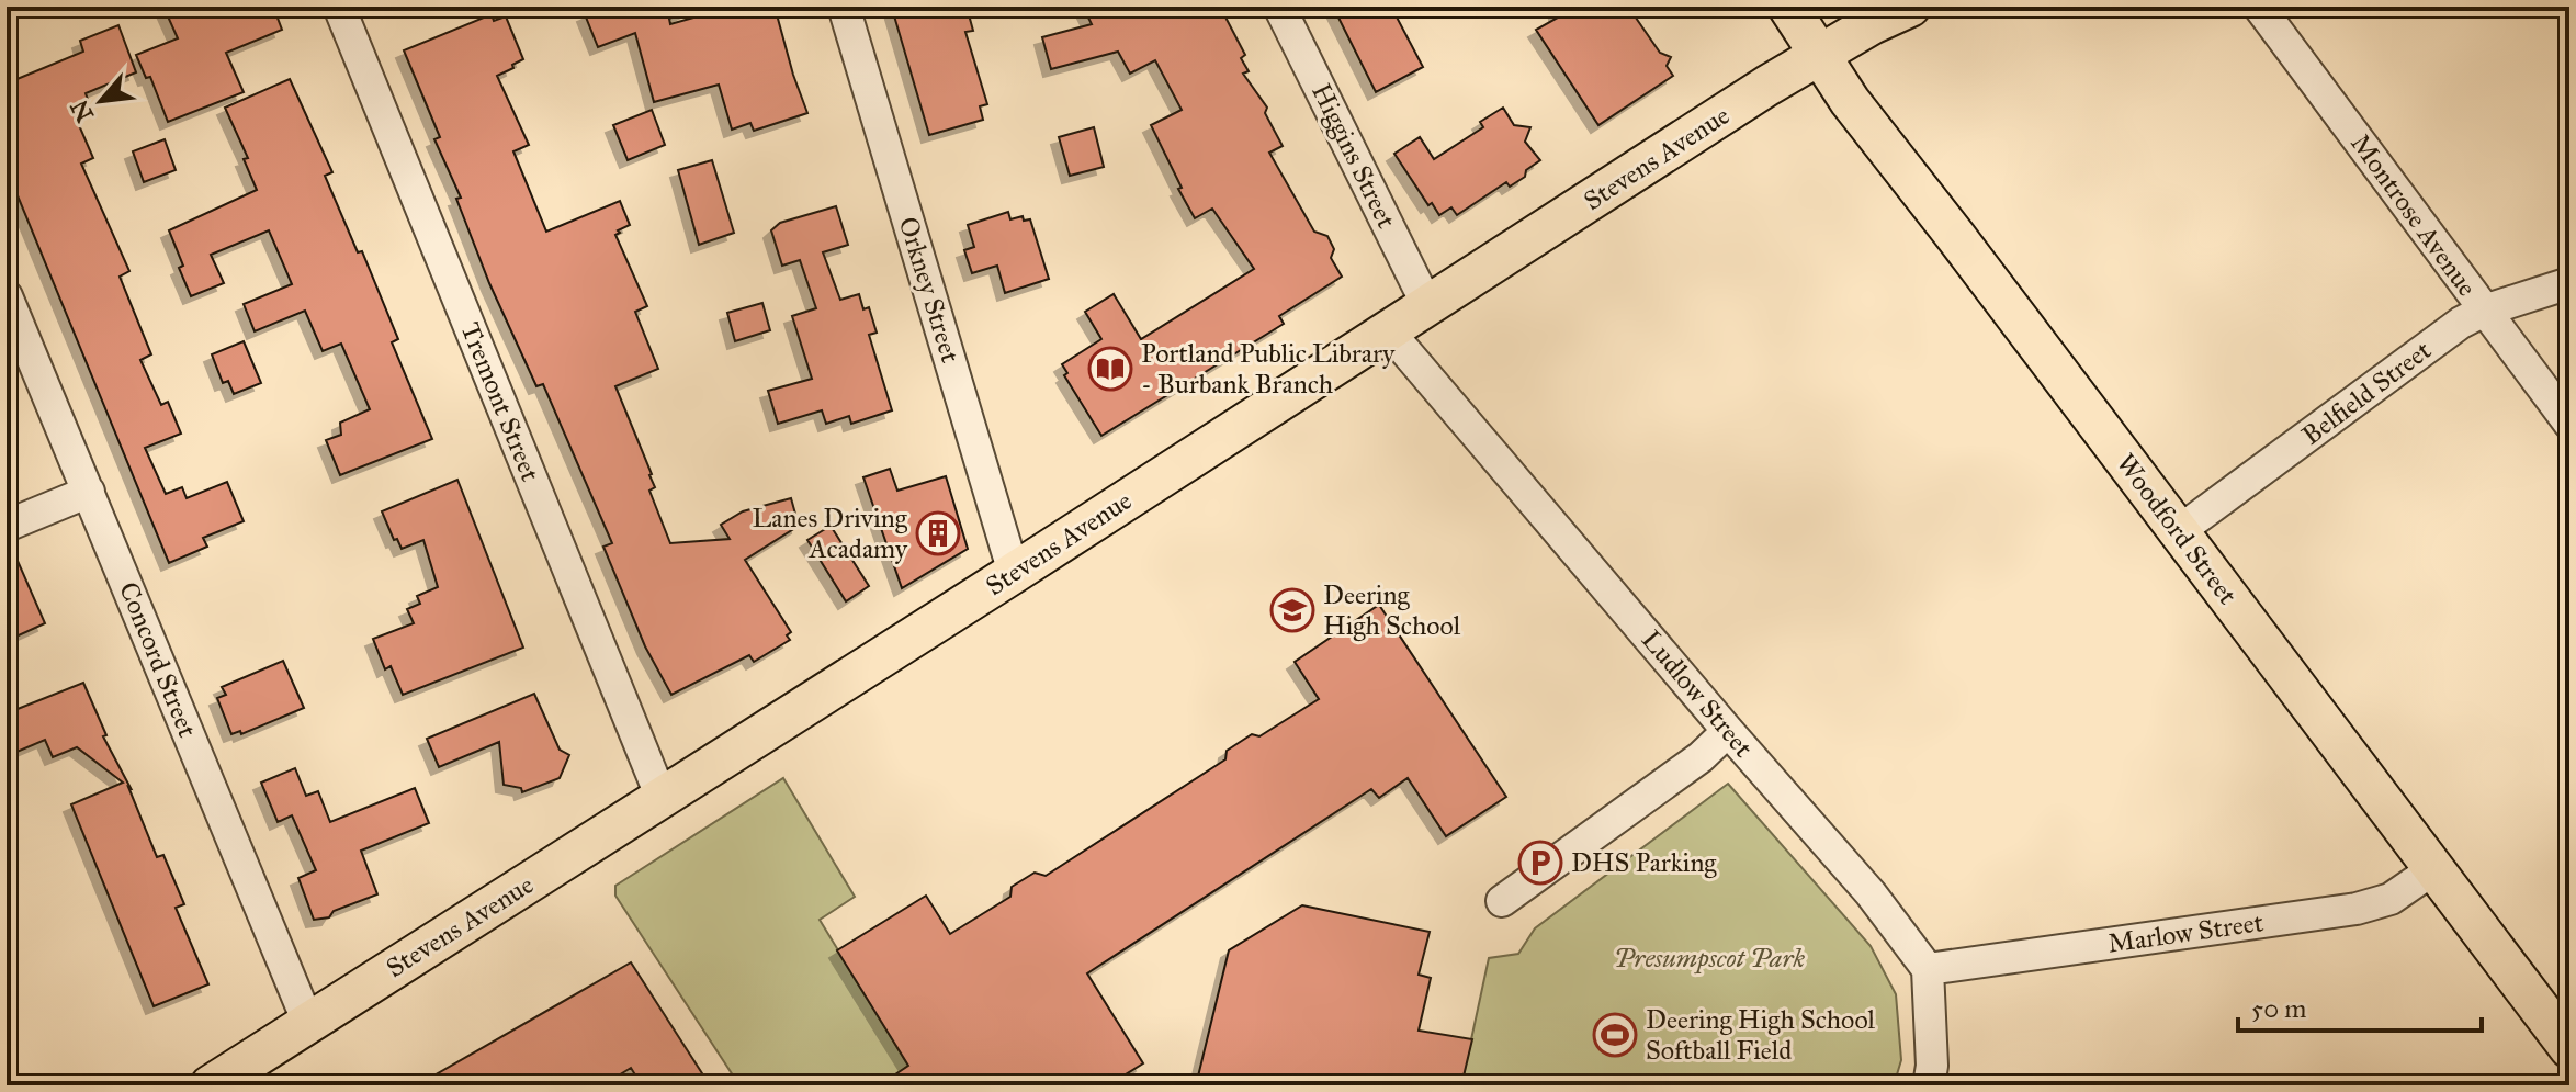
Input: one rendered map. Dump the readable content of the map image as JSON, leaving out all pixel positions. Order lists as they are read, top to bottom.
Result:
{
  "streets": {
    "main road": ["Stevens Avenue", "Woodford Street"],
    "street": [
      "Higgins Street",
      "Montrose Avenue",
      "Orkney Street",
      "Belfield Street",
      "Tremont Street",
      "Concord Street",
      "Ludlow Street",
      "Marlow Street"
    ]
  },
  "crossings": [
    ["Higgins Street", "Stevens Avenue"],
    ["Stevens Avenue", "Orkney Street"],
    ["Stevens Avenue", "Tremont Street"],
    ["Stevens Avenue", "Woodford Street"],
    ["Stevens Avenue", "Concord Street"],
    ["Stevens Avenue", "Ludlow Street"],
    ["Montrose Avenue", "Belfield Street"],
    ["Belfield Street", "Woodford Street"],
    ["Woodford Street", "Marlow Street"],
    ["Ludlow Street", "Marlow Street"]
  ],
  "parks": ["Presumpscot Park"],
  "places": {
    "library": ["Portland Public Library - Burbank Branch"],
    "building": ["Lanes Driving Acadamy"],
    "school or university": ["Deering High School"],
    "parking": ["DHS Parking"],
    "sports": ["Deering High School Softball Field"]
  },
  "scale_bar": "50 m",
  "north": "bottom left"
}
